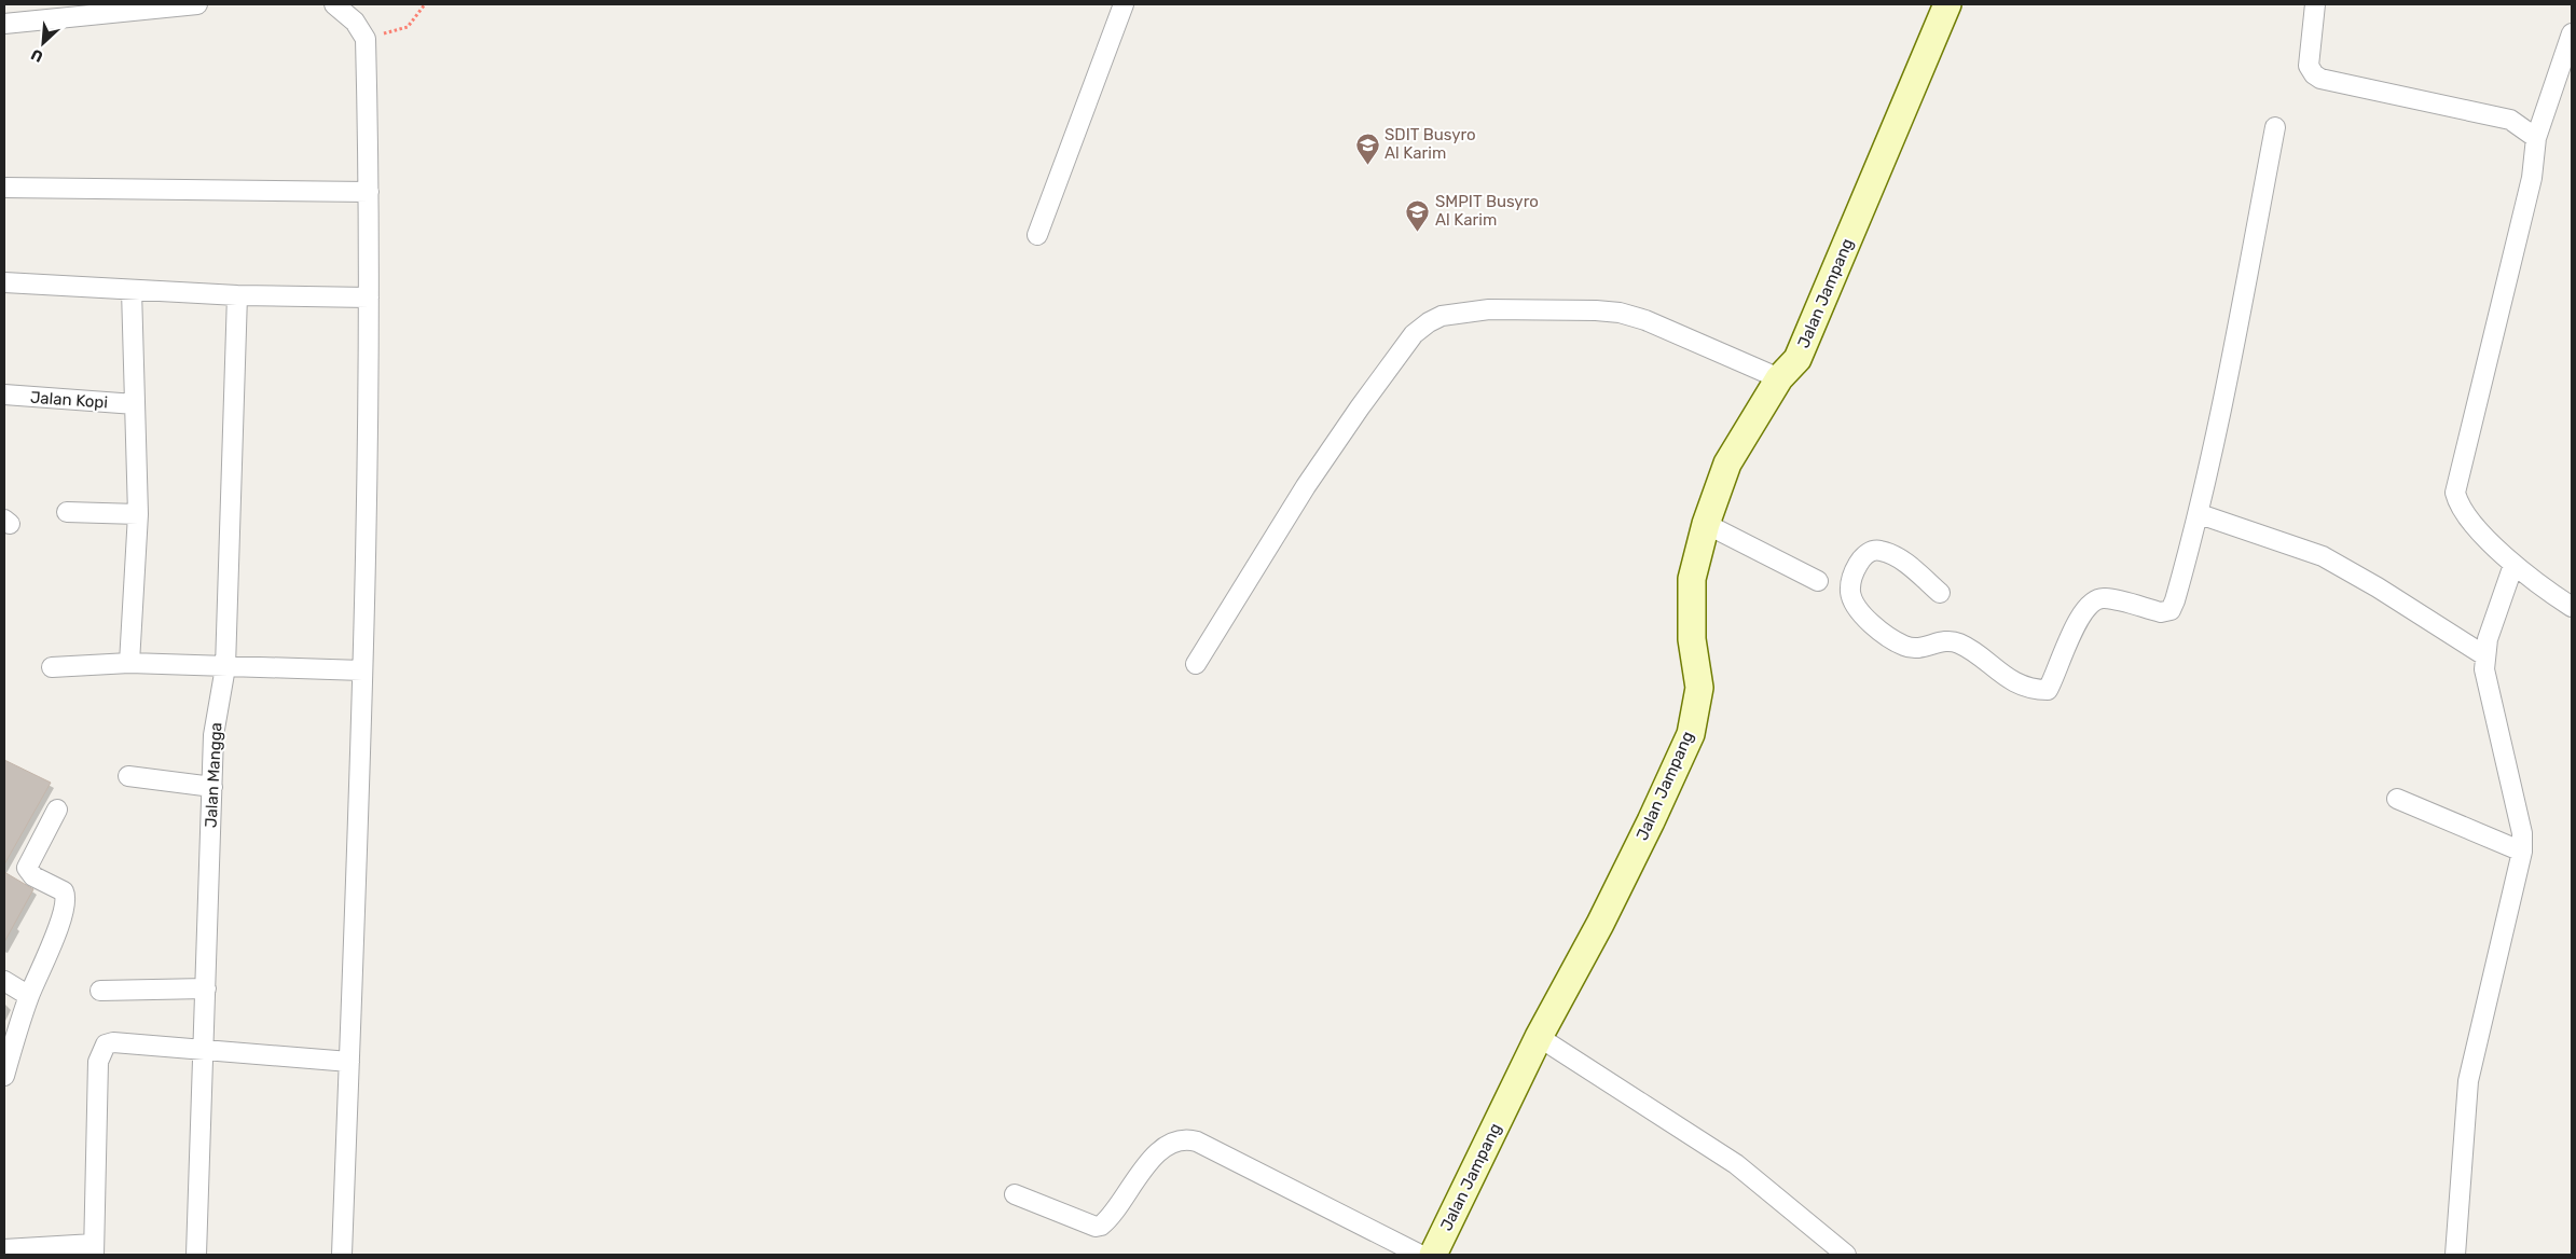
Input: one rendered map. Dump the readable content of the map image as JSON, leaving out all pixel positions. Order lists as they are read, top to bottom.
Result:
{
  "streets": {
    "street": ["Jalan Jampang", "Jalan Kopi", "Jalan Mangga"]
  },
  "places": {
    "school or university": ["SDIT Busyro Al Karim", "SMPIT Busyro Al Karim"]
  },
  "north": "bottom left"
}
